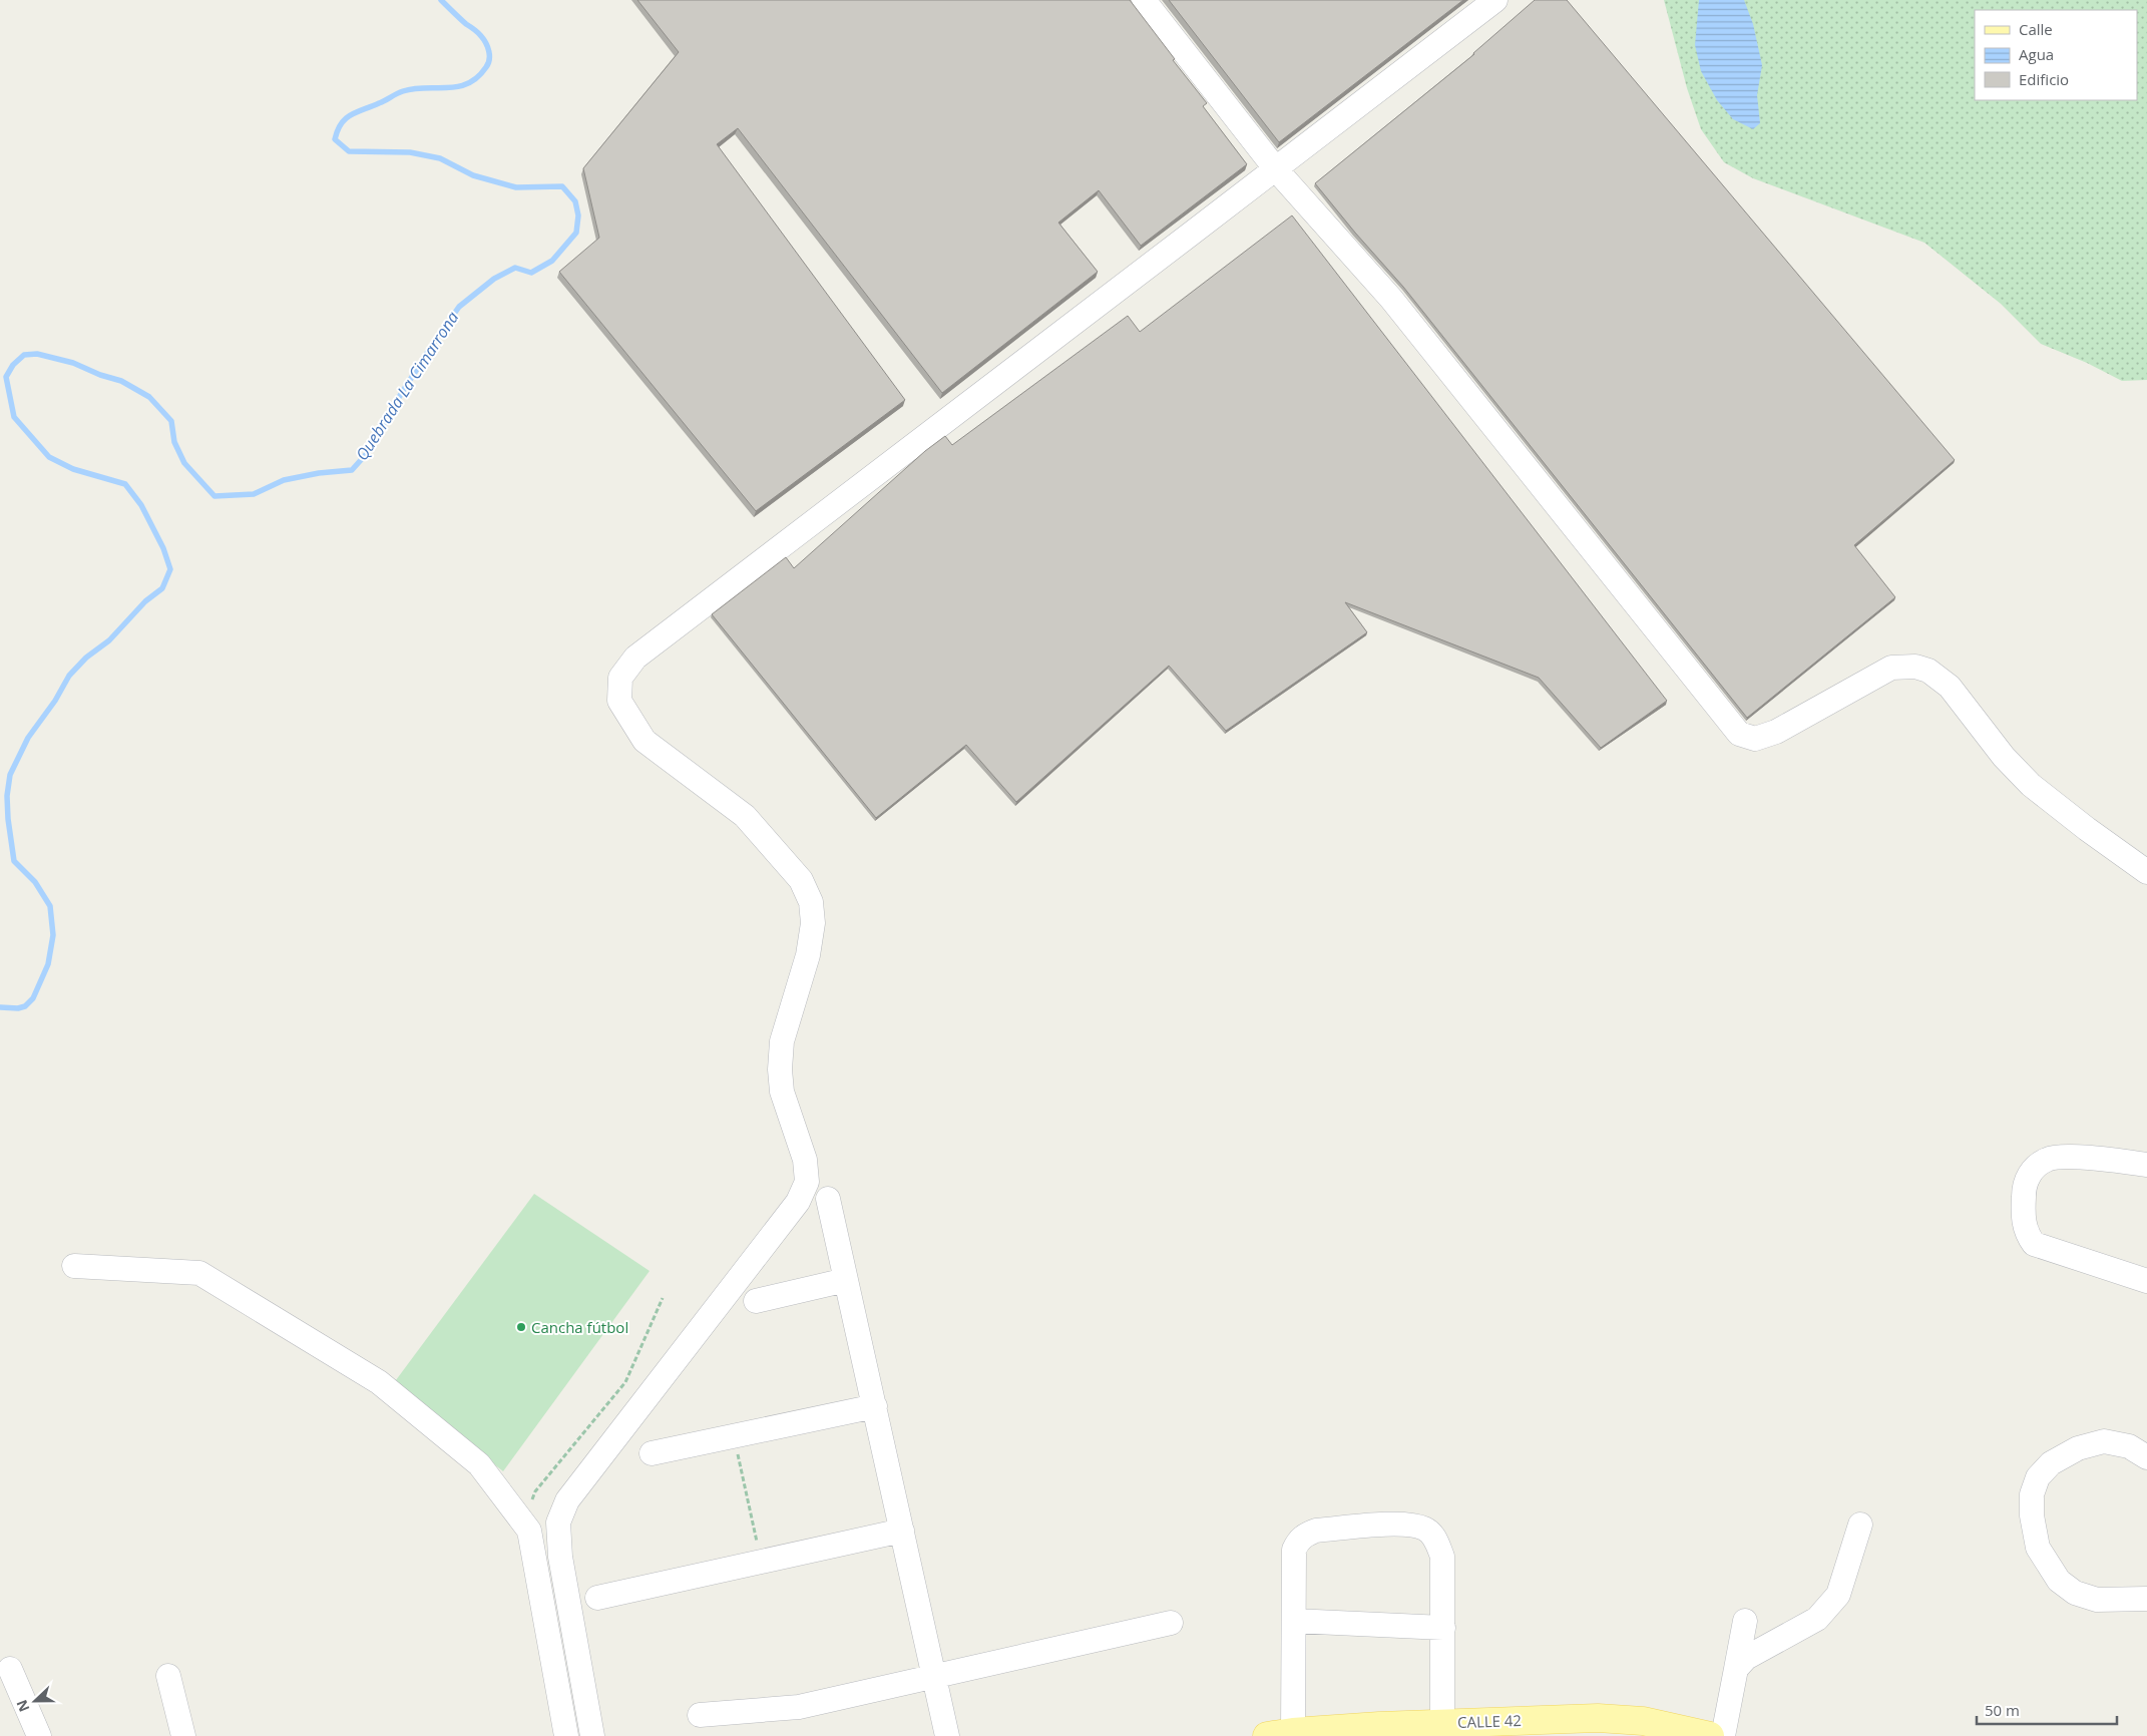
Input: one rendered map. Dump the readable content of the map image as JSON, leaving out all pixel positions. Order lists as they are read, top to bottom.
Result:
{
  "streets": {
    "main road": ["CALLE 42"]
  },
  "water": ["Quebrada La Cimarrona"],
  "places": ["Cancha fútbol"],
  "legend": ["Calle", "Agua", "Edificio"],
  "scale_bar": "50 m",
  "north": "left"
}
